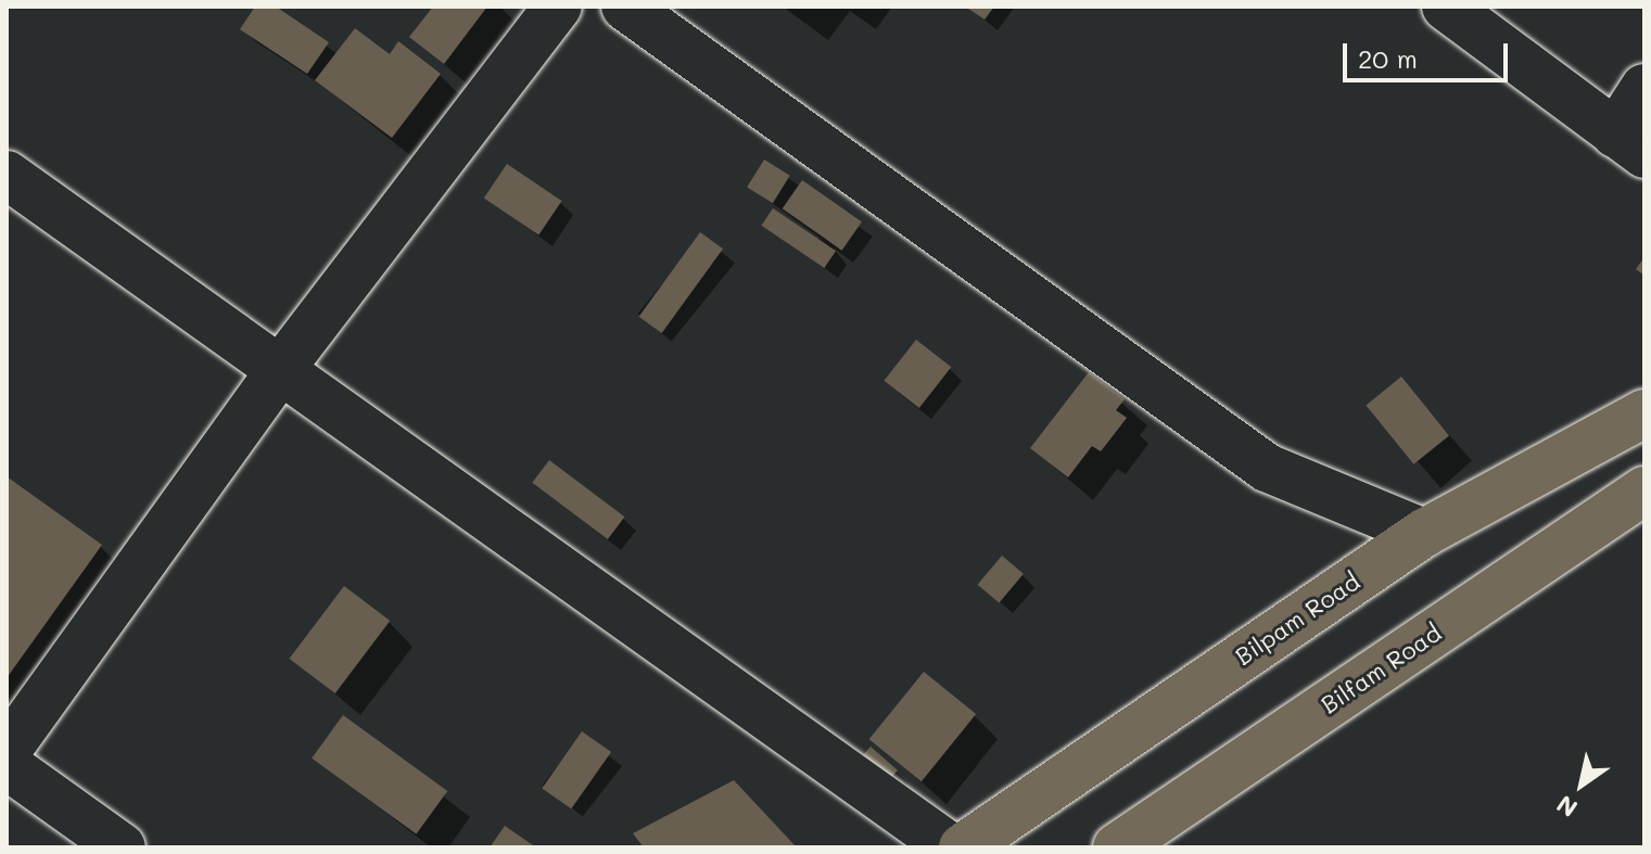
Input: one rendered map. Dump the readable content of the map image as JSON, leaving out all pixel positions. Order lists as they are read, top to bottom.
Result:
{
  "streets": {
    "main road": ["Bilpam Road", "Bilfam Road"]
  },
  "scale_bar": "20 m",
  "north": "bottom left"
}
